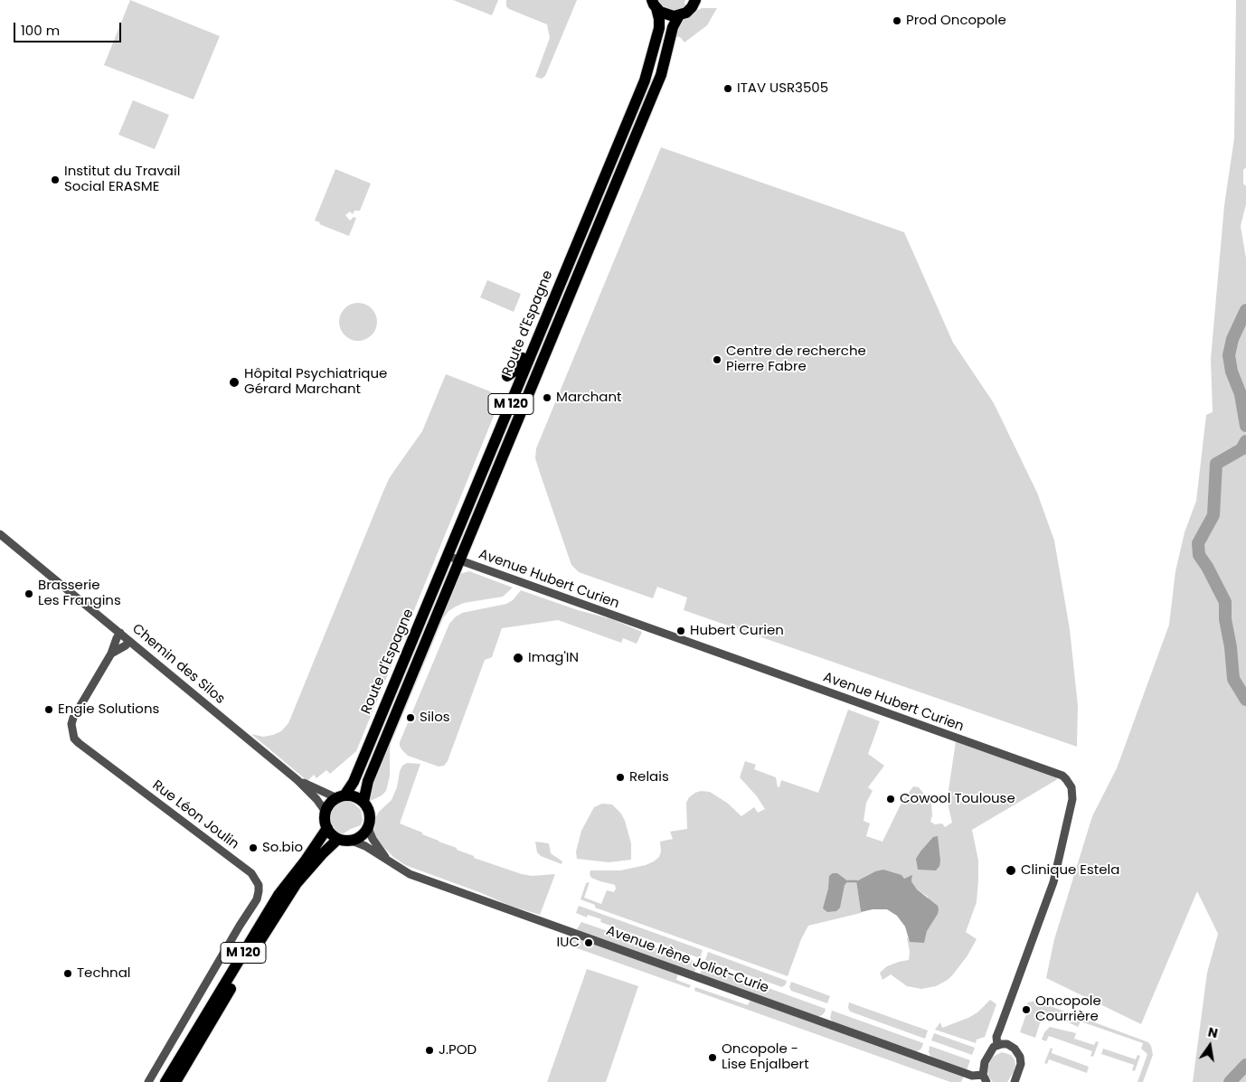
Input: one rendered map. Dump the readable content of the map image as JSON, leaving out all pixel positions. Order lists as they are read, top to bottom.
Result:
{
  "streets": {
    "main road": ["Route d'Espagne", "M 120"],
    "street": [
      "Avenue Hubert Curien",
      "Chemin des Silos",
      "Rue Léon Joulin",
      "Avenue Irène Joliot-Curie"
    ]
  },
  "crossings": [
    ["Route d'Espagne", "M 120"],
    ["Route d'Espagne", "Avenue Hubert Curien"],
    ["Route d'Espagne", "Chemin des Silos"],
    ["Route d'Espagne", "Avenue Irène Joliot-Curie"],
    ["M 120", "Chemin des Silos"],
    ["M 120", "Avenue Irène Joliot-Curie"],
    ["Chemin des Silos", "Rue Léon Joulin"],
    ["Chemin des Silos", "Avenue Irène Joliot-Curie"]
  ],
  "places": [
    "Prod Oncopole",
    "ITAV USR3505",
    "Institut du Travail Social ERASME",
    "Centre de recherche Pierre Fabre",
    "Hôpital Psychiatrique Gérard Marchant",
    "Marchant",
    "Brasserie Les Frangins",
    "Hubert Curien",
    "Imag'IN",
    "Engie Solutions",
    "Silos",
    "Relais",
    "Cowool Toulouse",
    "So.bio",
    "Clinique Estela",
    "IUC",
    "Technal",
    "Oncopole Courrière",
    "J.POD",
    "Oncopole - Lise Enjalbert"
  ],
  "scale_bar": "100 m",
  "north": "top"
}
